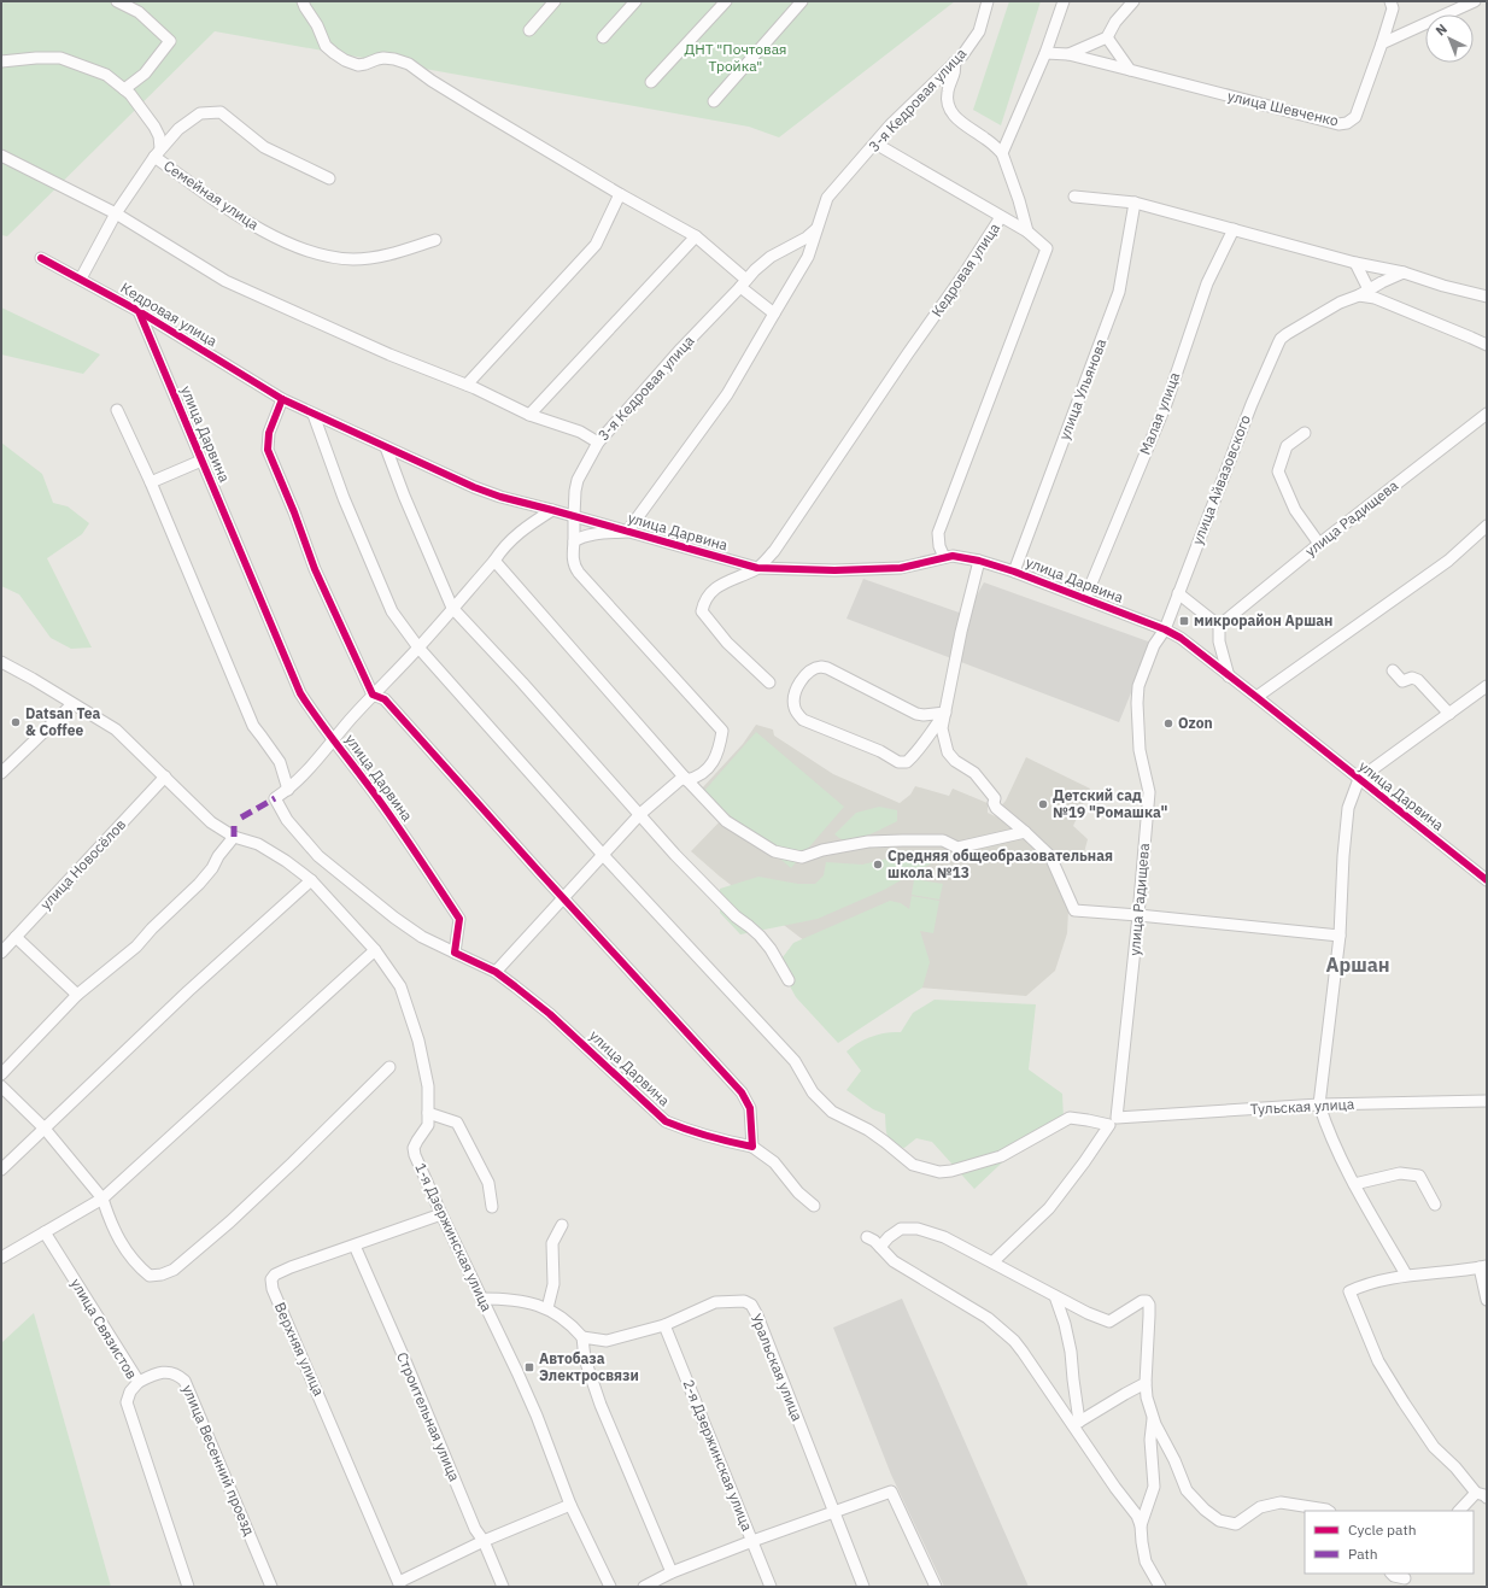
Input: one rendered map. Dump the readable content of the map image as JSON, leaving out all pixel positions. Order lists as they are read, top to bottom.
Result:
{
  "streets": {
    "street": [
      "3-я Кедровая улица",
      "улица Шевченко",
      "Семейная улица",
      "Кедровая улица",
      "улица Ульянова",
      "Малая улица",
      "улица Дарвина",
      "улица Айвазовского",
      "улица Радищева",
      "улица Новосёлов",
      "Тульская улица",
      "1-я Дзержинская улица",
      "улица Связистов",
      "Верхняя улица",
      "Уральская улица",
      "Строительная улица",
      "2-я Дзержинская улица",
      "улица Весенний проезд"
    ]
  },
  "crossings": [
    ["3-я Кедровая улица", "улица Дарвина"],
    ["Кедровая улица", "улица Дарвина"],
    ["улица Ульянова", "улица Дарвина"],
    ["Малая улица", "улица Дарвина"],
    ["улица Дарвина", "улица Айвазовского"],
    ["улица Дарвина", "улица Радищева"],
    ["улица Айвазовского", "улица Радищева"],
    ["улица Радищева", "Тульская улица"],
    ["улица Новосёлов", "1-я Дзержинская улица"],
    ["1-я Дзержинская улица", "Верхняя улица"],
    ["улица Связистов", "улица Весенний проезд"],
    ["Верхняя улица", "Строительная улица"],
    ["Уральская улица", "2-я Дзержинская улица"]
  ],
  "districts": ["Аршан"],
  "parks": ["ДНТ \"Почтовая Тройка\""],
  "places": {
    "transit": ["микрорайон Аршан", "Автобаза Электросвязи"],
    "other": [
      "Datsan Tea & Coffee",
      "Ozon",
      "Детский сад №19 \"Ромашка\"",
      "Средняя общеобразовательная школа №13"
    ]
  },
  "legend": ["Cycle path", "Path"],
  "north": "top left"
}
